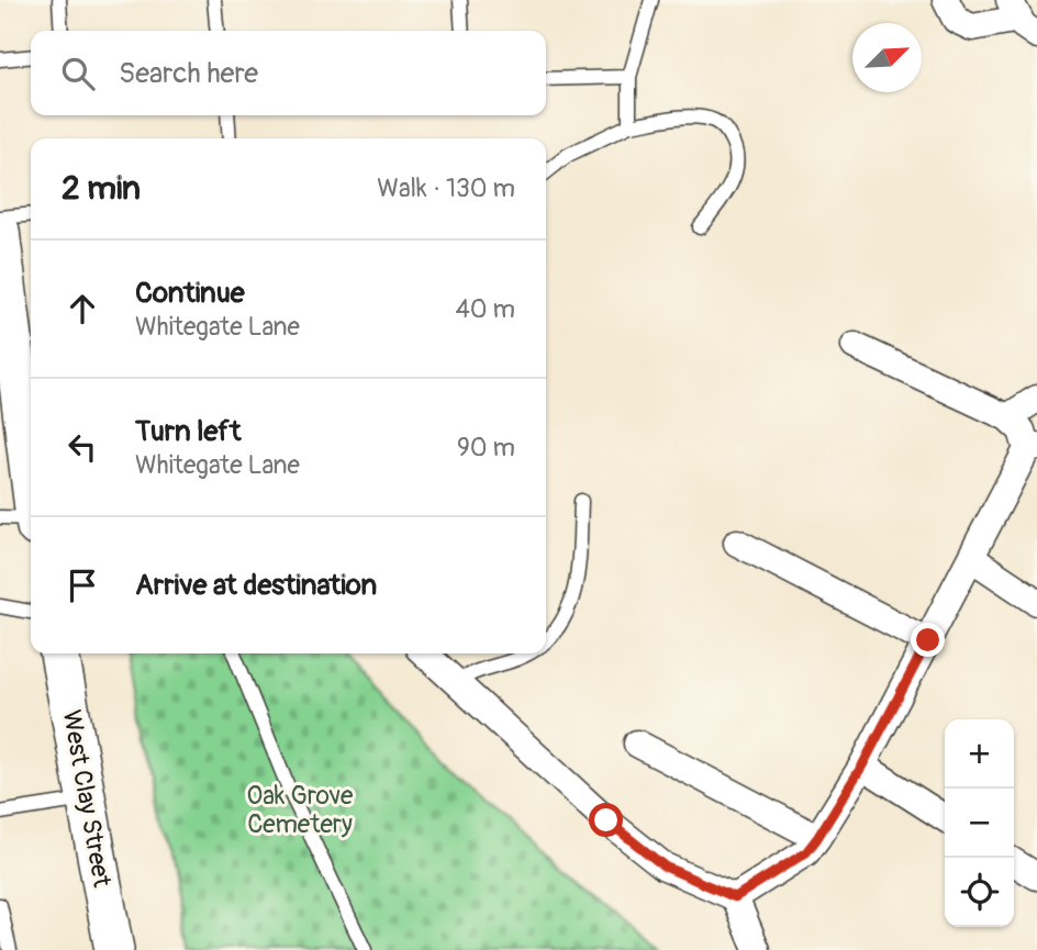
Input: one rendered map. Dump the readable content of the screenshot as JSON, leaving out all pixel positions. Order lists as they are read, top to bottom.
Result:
{
  "streets": {
    "main road": ["West Clay Street"]
  },
  "parks": ["Oak Grove Cemetery"],
  "north": "top right",
  "page": {
    "search": "Search here",
    "heading": ["2 min", "Walk · 130 m"],
    "list": [
      ["Continue", "Whitegate Lane", "40 m"],
      ["Turn left", "Whitegate Lane", "90 m"],
      "Arrive at destination"
    ],
    "map_buttons": ["+", "−"]
  }
}
